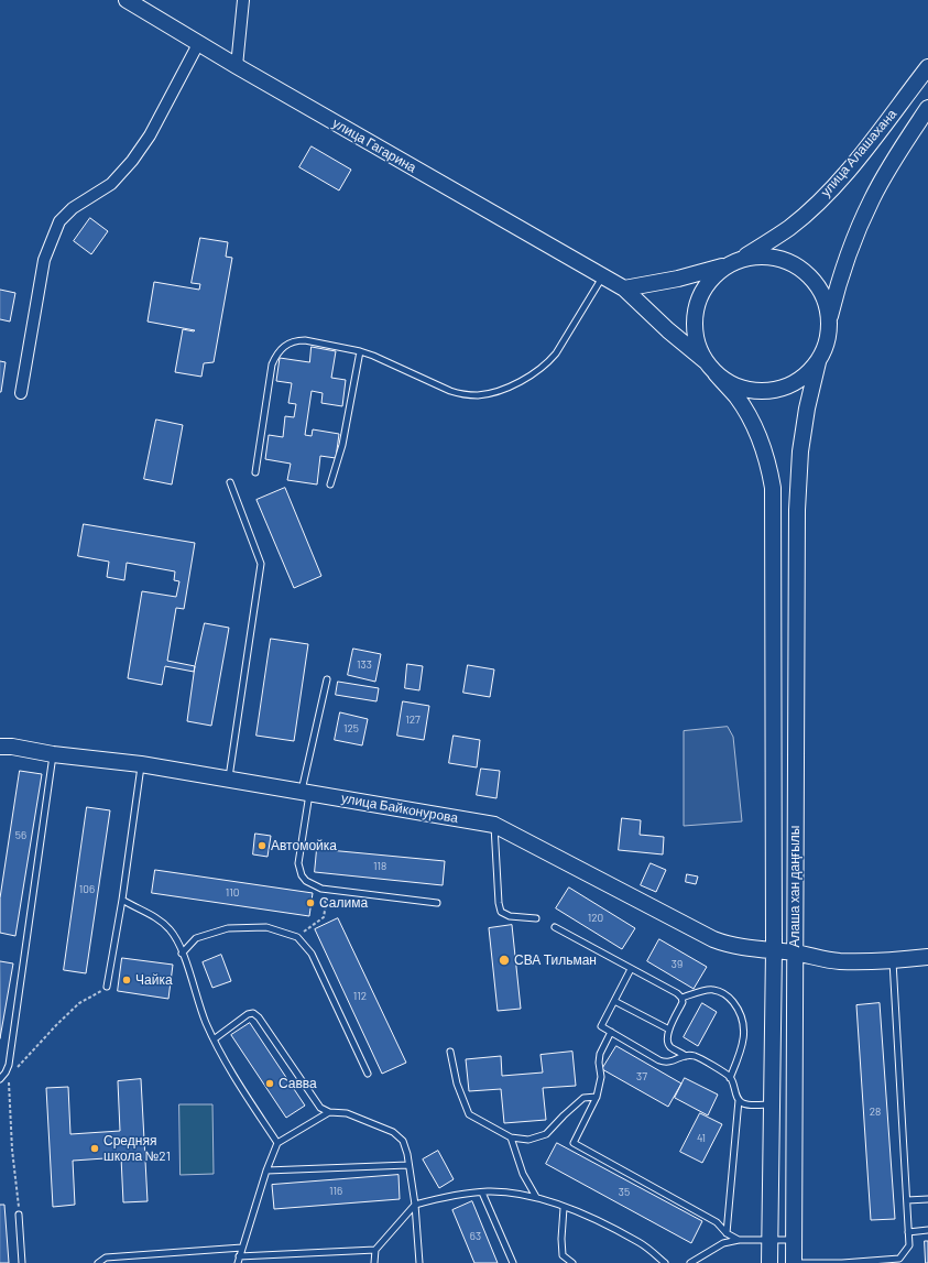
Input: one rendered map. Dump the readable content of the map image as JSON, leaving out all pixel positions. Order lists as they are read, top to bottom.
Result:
{
  "streets": {
    "main road": [
      "улица Гагарина",
      "улица Алашахана",
      "улица Байконурова",
      "Алаша хан даңғылы"
    ]
  },
  "crossings": [
    ["улица Гагарина", "улица Алашахана"],
    ["улица Гагарина", "Алаша хан даңғылы"],
    ["улица Алашахана", "Алаша хан даңғылы"],
    ["улица Байконурова", "Алаша хан даңғылы"]
  ],
  "places": [
    "Автомойка",
    "Салима",
    "СВА Тильман",
    "Чайка",
    "Савва",
    "Средняя школа №21"
  ],
  "house_numbers": [
    "133",
    "127",
    "125",
    "56",
    "118",
    "106",
    "110",
    "120",
    "39",
    "112",
    "37",
    "28",
    "41",
    "116",
    "35",
    "63"
  ]
}
